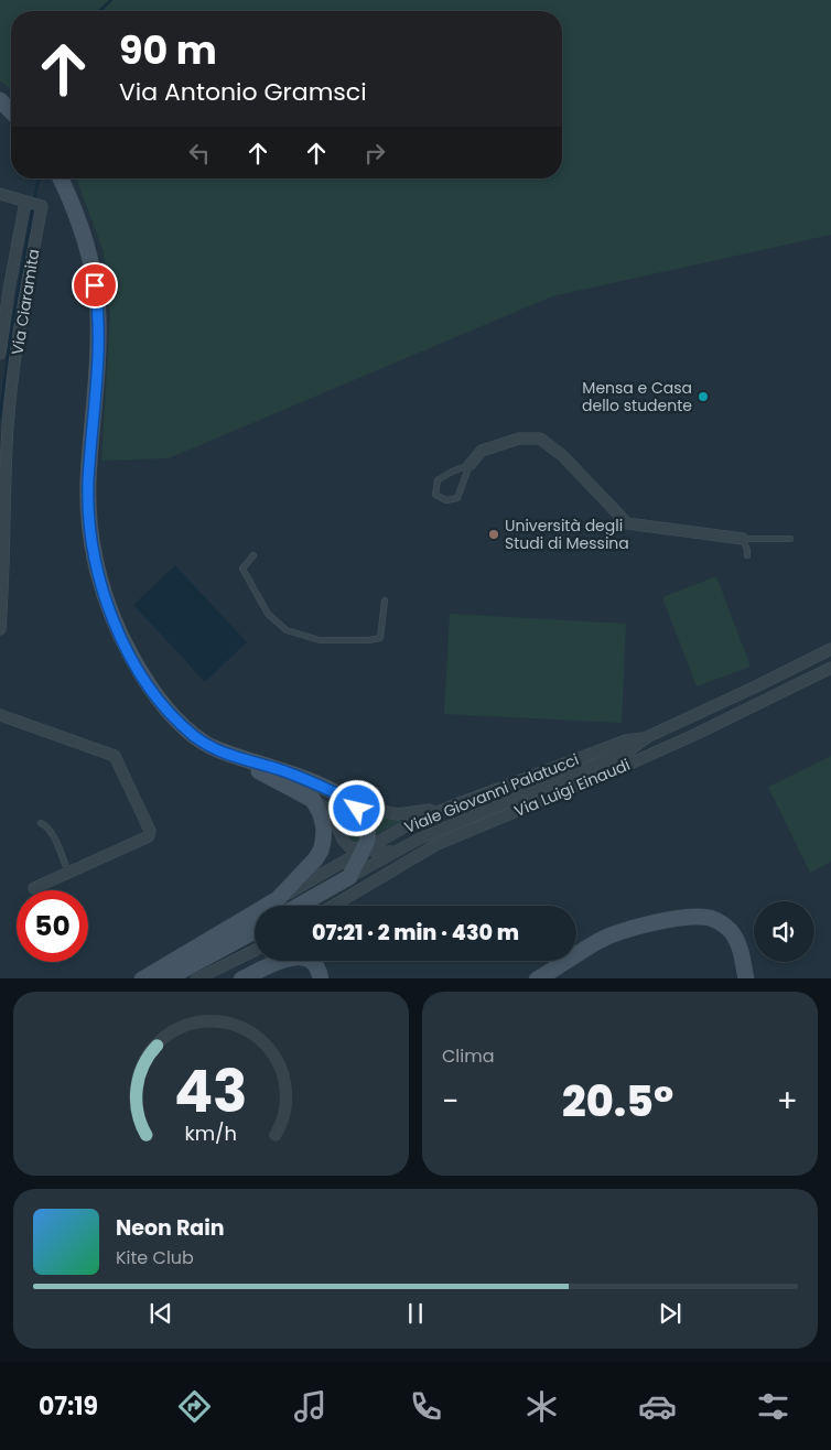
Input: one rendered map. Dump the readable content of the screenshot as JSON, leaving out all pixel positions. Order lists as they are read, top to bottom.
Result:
{
  "streets": {
    "main road": ["Viale Giovanni Palatucci"],
    "street": ["Via Ciaramita", "Via Luigi Einaudi"]
  },
  "places": ["Mensa e Casa dello studente", "Università degli Studi di Messina"],
  "page": {
    "turn": ["90 m", "Via Antonio Gramsci"],
    "limit": "50",
    "trip": "07:21 · 2 min · 430 m",
    "tile": "Clima",
    "heat": ["−", "20.5°", "+"],
    "song": ["Neon Rain", "Kite Club"],
    "tabs": "07:19",
    "gauge": ["43", "km/h"]
  }
}
